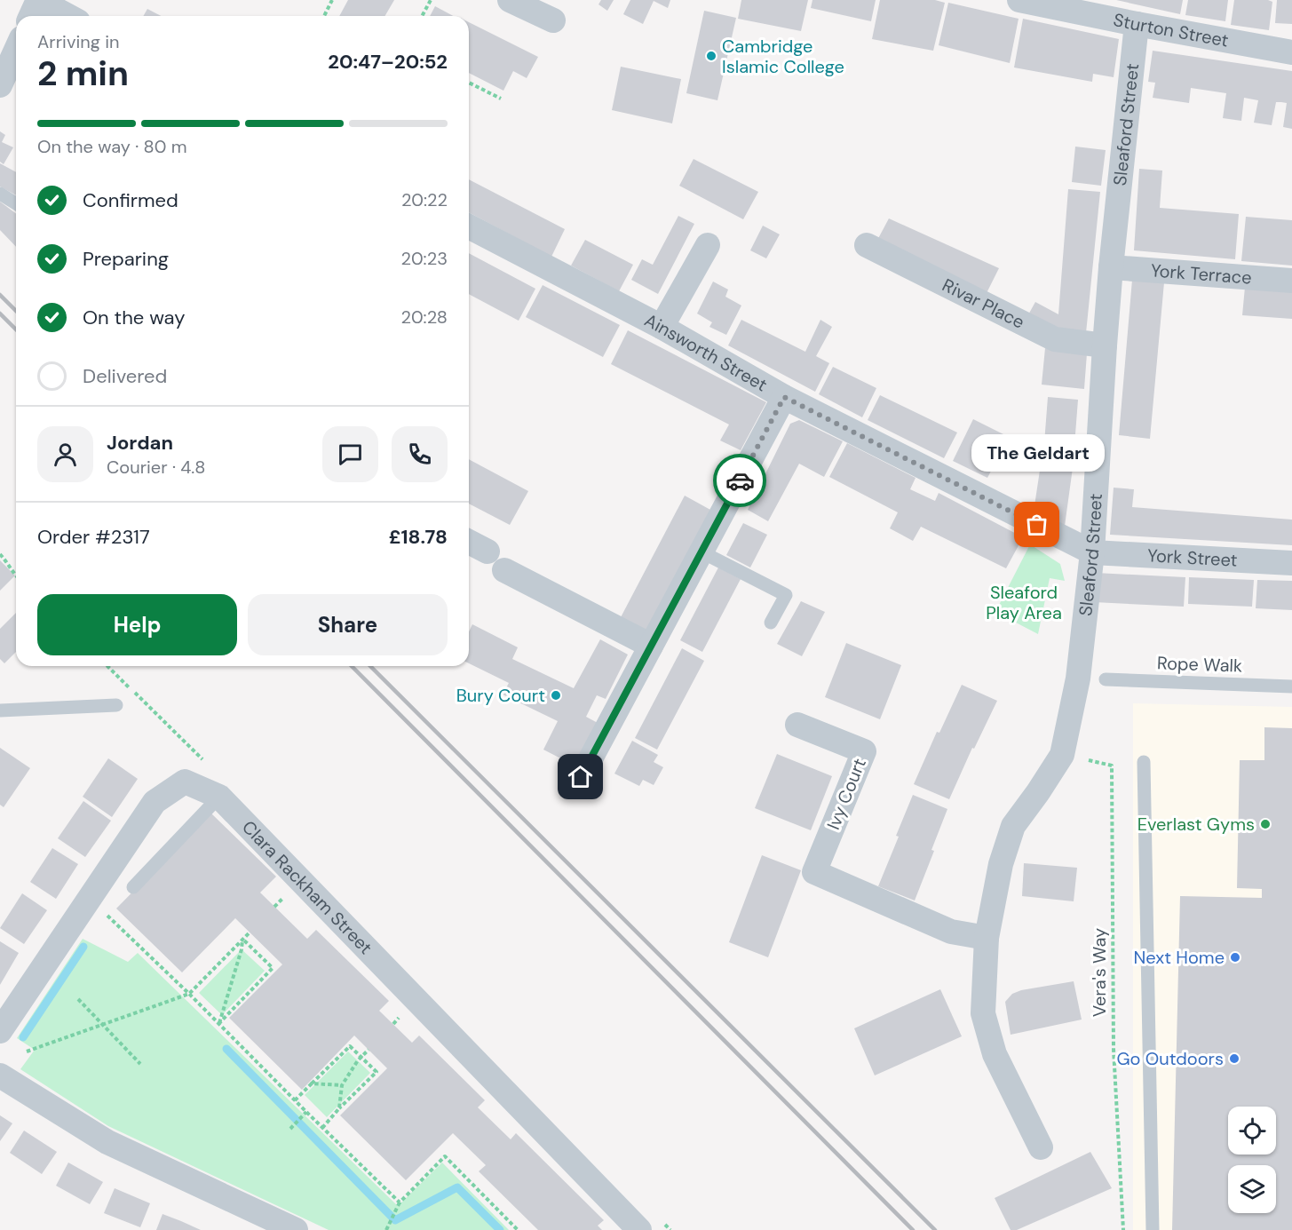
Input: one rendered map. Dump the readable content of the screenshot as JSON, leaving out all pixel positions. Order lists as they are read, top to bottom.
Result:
{
  "streets": {
    "street": [
      "Sturton Street",
      "Sleaford Street",
      "York Terrace",
      "Rivar Place",
      "Ainsworth Street",
      "York Street",
      "Ivy Court",
      "Clara Rackham Street"
    ],
    "lane": ["Rope Walk"],
    "path": ["Vera's Way"]
  },
  "crossings": [
    ["Sturton Street", "Sleaford Street"],
    ["Sleaford Street", "York Terrace"],
    ["Sleaford Street", "Rivar Place"],
    ["Sleaford Street", "Ainsworth Street"],
    ["Sleaford Street", "York Street"],
    ["Sleaford Street", "Ivy Court"],
    ["Sleaford Street", "Vera's Way"],
    ["Ainsworth Street", "York Street"]
  ],
  "parks": ["Sleaford Play Area"],
  "places": [
    "Cambridge Islamic College",
    "The Geldart",
    "Bury Court",
    "Everlast Gyms",
    "Next Home",
    "Go Outdoors"
  ],
  "page": {
    "heading": ["2 min", "Arriving in", "20:47–20:52"],
    "panel": [
      "Jordan",
      "Courier · 4.8",
      "Order #2317",
      "£18.78"
    ],
    "bar": "On the way · 80 m",
    "list": [
      ["Confirmed", "20:22"],
      ["Preparing", "20:23"],
      ["On the way", "20:28"],
      "Delivered"
    ],
    "bubble": "The Geldart",
    "buttons": ["Help", "Share"]
  }
}
